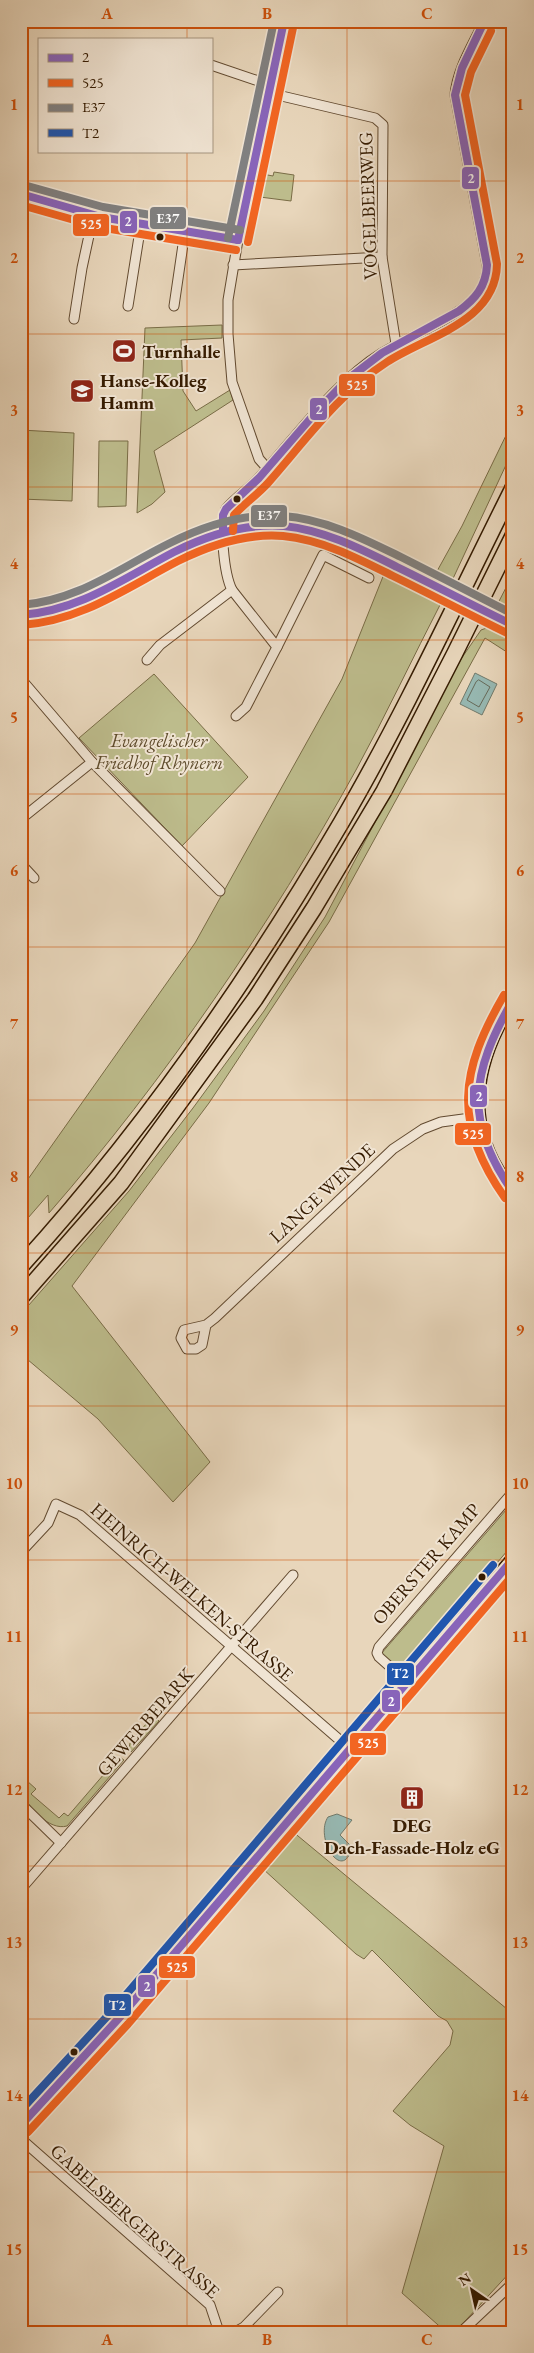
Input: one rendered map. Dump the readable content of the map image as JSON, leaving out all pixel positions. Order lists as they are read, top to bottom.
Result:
{
  "streets": {
    "street": [
      "VOGELBEERWEG",
      "LANGE WENDE",
      "OBERSTER KAMP",
      "HEINRICH-WELKEN-STRASSE",
      "GEWERBEPARK",
      "GABELSBERGERSTRASSE"
    ]
  },
  "crossings": [
    ["HEINRICH-WELKEN-STRASSE", "GEWERBEPARK"]
  ],
  "parks": ["Evangelischer Friedhof Rhynern"],
  "places": {
    "sports": ["Turnhalle"],
    "school or university": ["Hanse-Kolleg Hamm"],
    "building": ["DEG Dach-Fassade-Holz eG"]
  },
  "lines": [
    "transit line 2",
    "transit line E37",
    "transit line 525",
    "transit line T2"
  ],
  "legend": [
    "2",
    "525",
    "E37",
    "T2"
  ],
  "north": "top left",
  "grid": {
    "columns": ["A", "B", "C"],
    "rows": [
      "1",
      "2",
      "3",
      "4",
      "5",
      "6",
      "7",
      "8",
      "9",
      "10",
      "11",
      "12",
      "13",
      "14",
      "15"
    ]
  }
}
